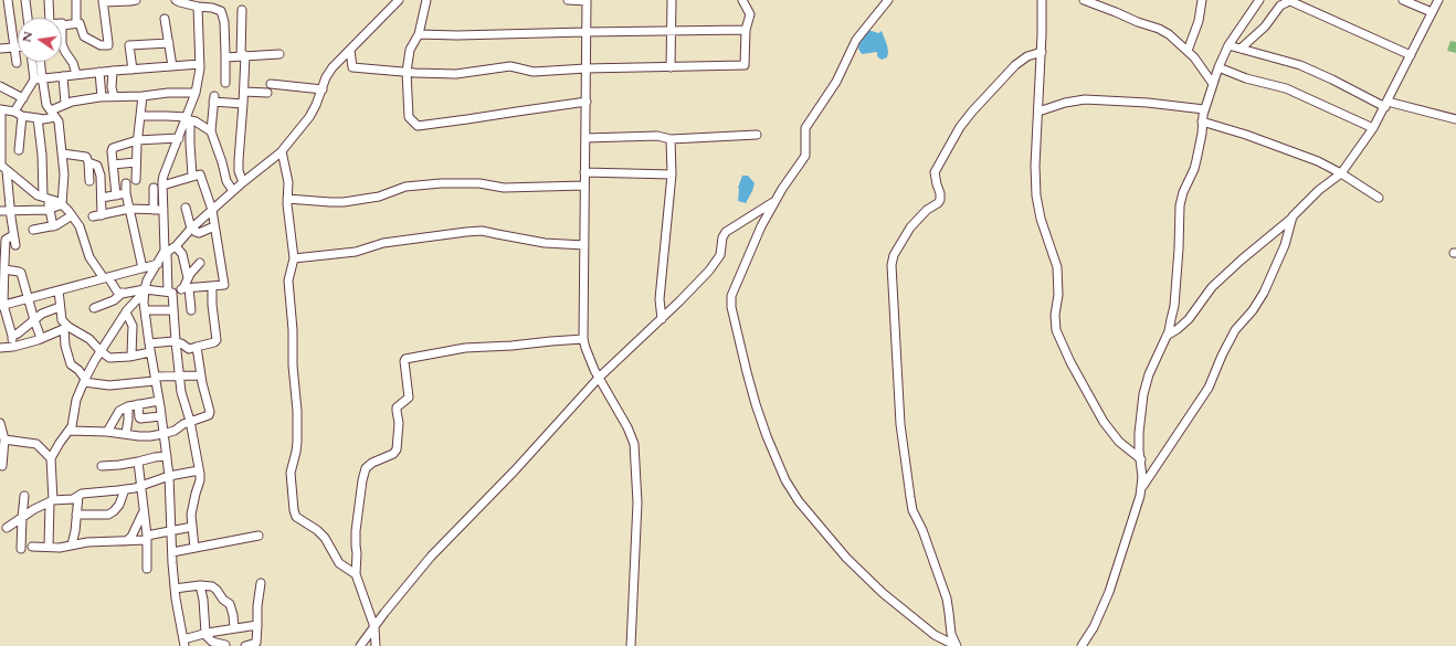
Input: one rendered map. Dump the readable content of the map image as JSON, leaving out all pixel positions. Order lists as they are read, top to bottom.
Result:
{
  "north": "left"
}
